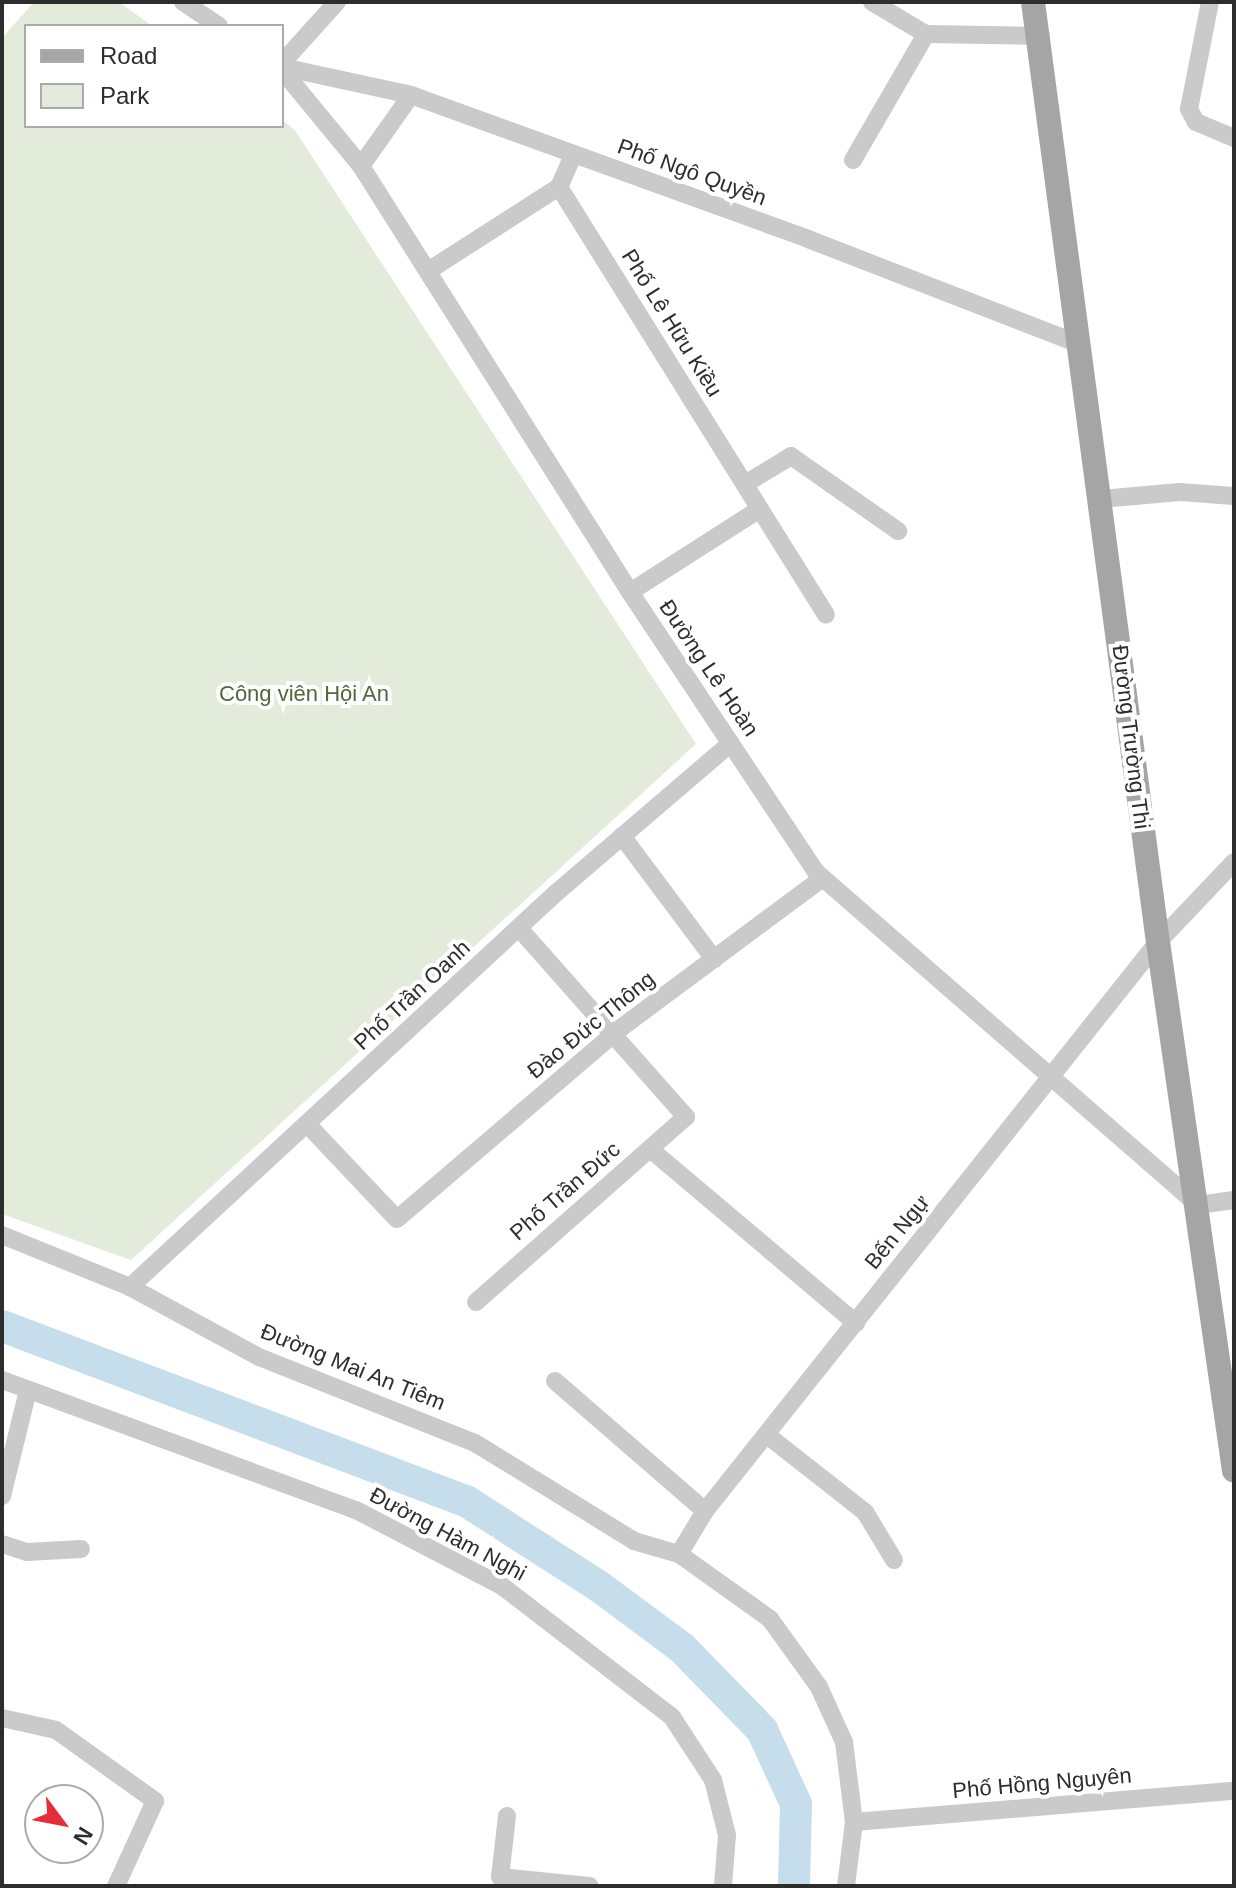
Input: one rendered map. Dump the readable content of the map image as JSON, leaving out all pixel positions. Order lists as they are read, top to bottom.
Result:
{
  "streets": {
    "main road": ["Đường Trường Thi"],
    "street": [
      "Phố Ngô Quyền",
      "Phố Lê Hữu Kiều",
      "Đường Lê Hoàn",
      "Phố Trần Oanh",
      "Đào Đức Thông",
      "Phố Trần Đức",
      "Bến Ngự",
      "Đường Mai An Tiêm",
      "Đường Hàm Nghi",
      "Phố Hồng Nguyên"
    ]
  },
  "crossings": [
    ["Phố Ngô Quyền", "Đường Trường Thi"],
    ["Đường Lê Hoàn", "Đường Trường Thi"],
    ["Đường Lê Hoàn", "Phố Trần Oanh"],
    ["Đường Lê Hoàn", "Đào Đức Thông"],
    ["Đường Lê Hoàn", "Bến Ngự"],
    ["Đường Trường Thi", "Bến Ngự"],
    ["Phố Trần Oanh", "Đào Đức Thông"],
    ["Phố Trần Oanh", "Đường Mai An Tiêm"],
    ["Đào Đức Thông", "Phố Trần Đức"],
    ["Bến Ngự", "Đường Mai An Tiêm"],
    ["Đường Mai An Tiêm", "Phố Hồng Nguyên"]
  ],
  "parks": ["Công viên Hội An"],
  "legend": ["Road", "Park"],
  "north": "bottom right"
}
